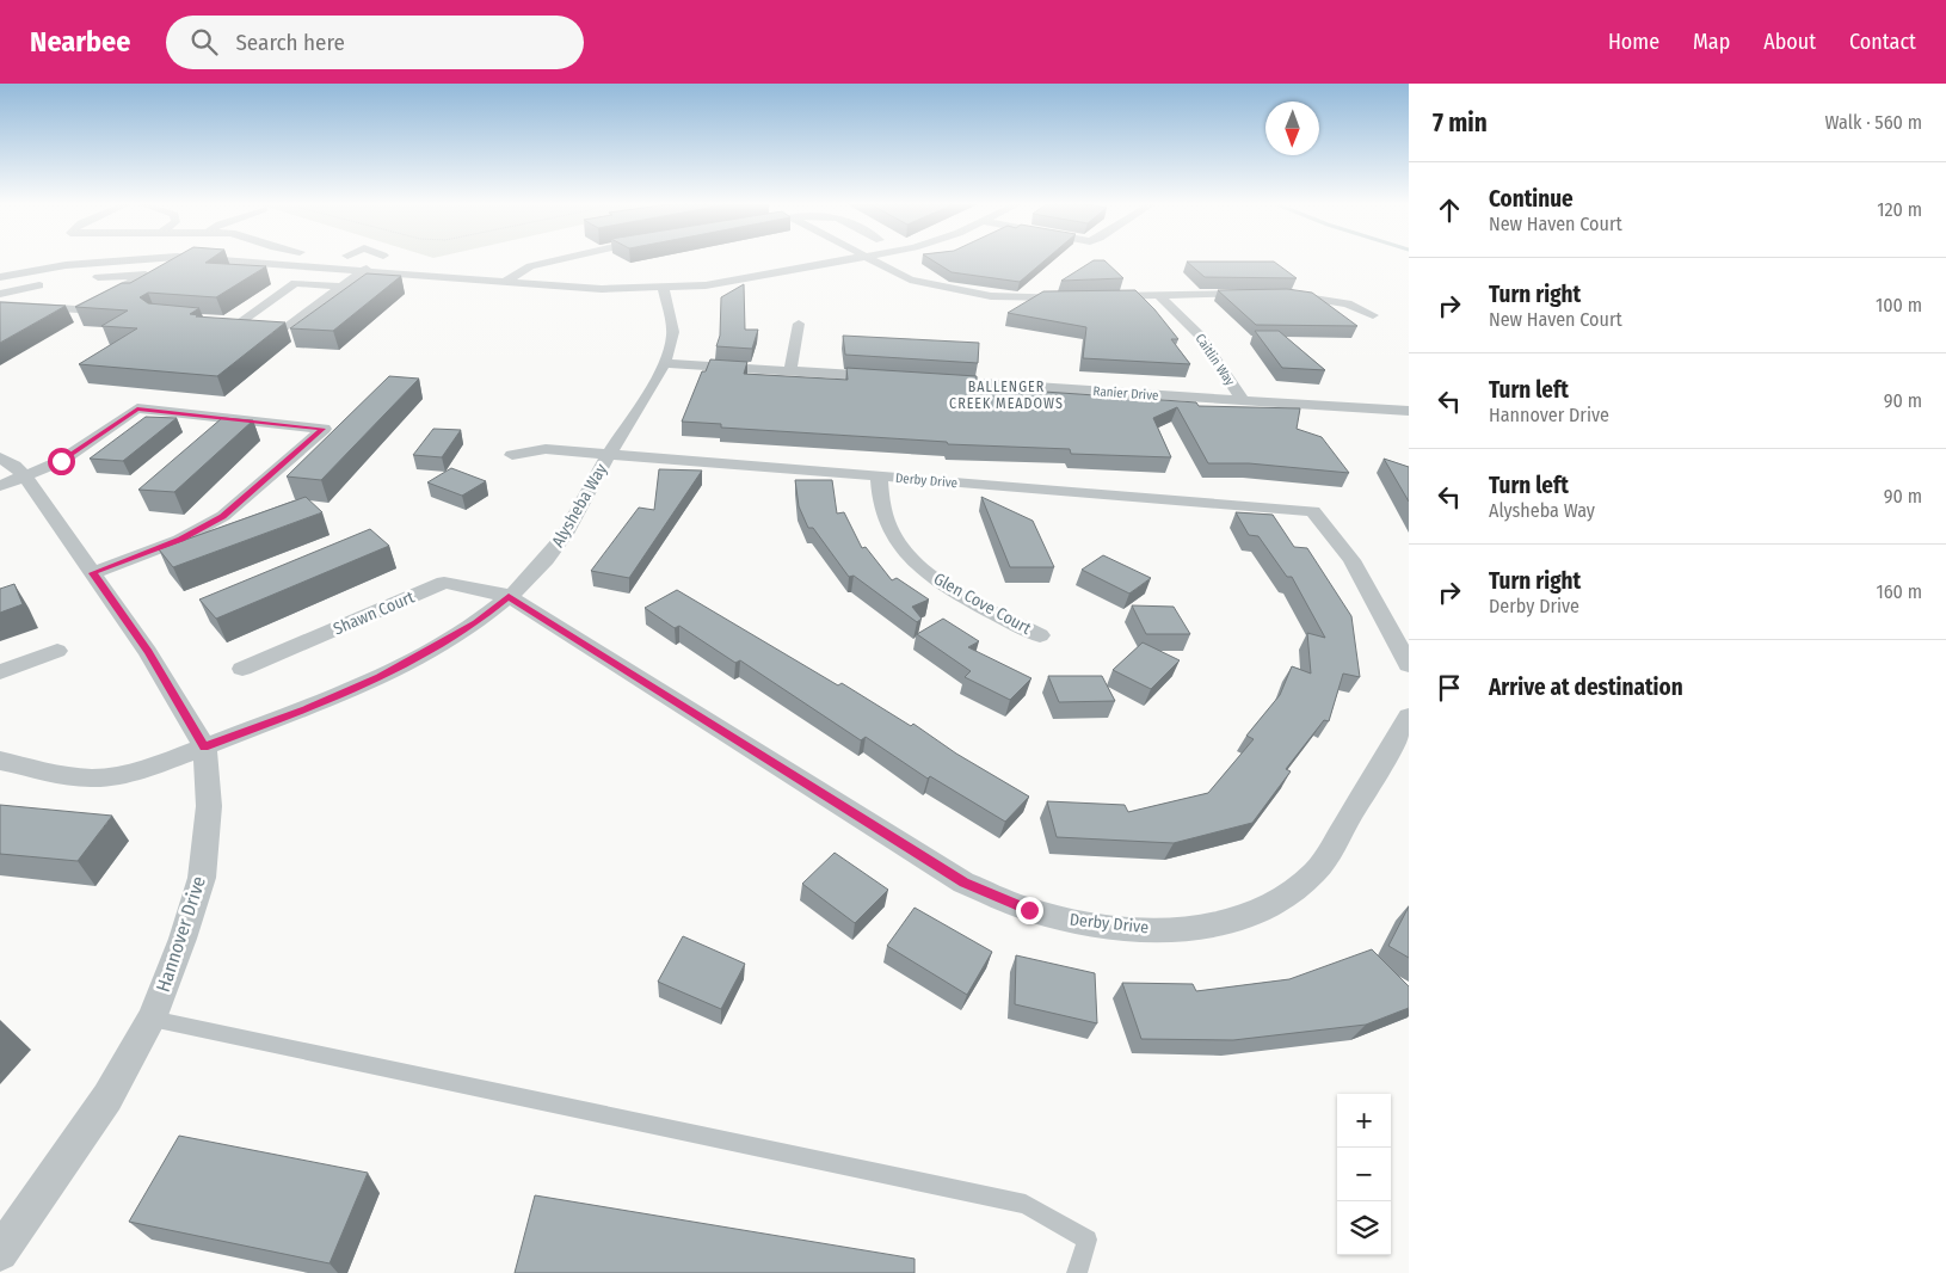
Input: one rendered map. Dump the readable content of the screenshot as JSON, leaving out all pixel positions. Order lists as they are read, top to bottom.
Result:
{
  "streets": {
    "street": [
      "Caitlin Way",
      "Ranier Drive",
      "Derby Drive",
      "Alysheba Way",
      "Glen Cove Court",
      "Shawn Court",
      "Hannover Drive"
    ]
  },
  "crossings": [
    ["Caitlin Way", "Ranier Drive"],
    ["Derby Drive", "Alysheba Way"],
    ["Derby Drive", "Glen Cove Court"],
    ["Derby Drive", "Shawn Court"],
    ["Alysheba Way", "Shawn Court"],
    ["Alysheba Way", "Hannover Drive"]
  ],
  "districts": ["BALLENGER CREEK MEADOWS"],
  "north": "bottom",
  "page": {
    "header": "Nearbee",
    "search": "Search here",
    "nav": [
      "Home",
      "Map",
      "About",
      "Contact"
    ],
    "heading": ["7 min", "Walk · 560 m"],
    "list": [
      ["Continue", "New Haven Court", "120 m"],
      ["Turn right", "New Haven Court", "100 m"],
      ["Turn left", "Hannover Drive", "90 m"],
      ["Turn left", "Alysheba Way", "90 m"],
      ["Turn right", "Derby Drive", "160 m"],
      "Arrive at destination"
    ],
    "map_buttons": ["+", "−"]
  }
}
